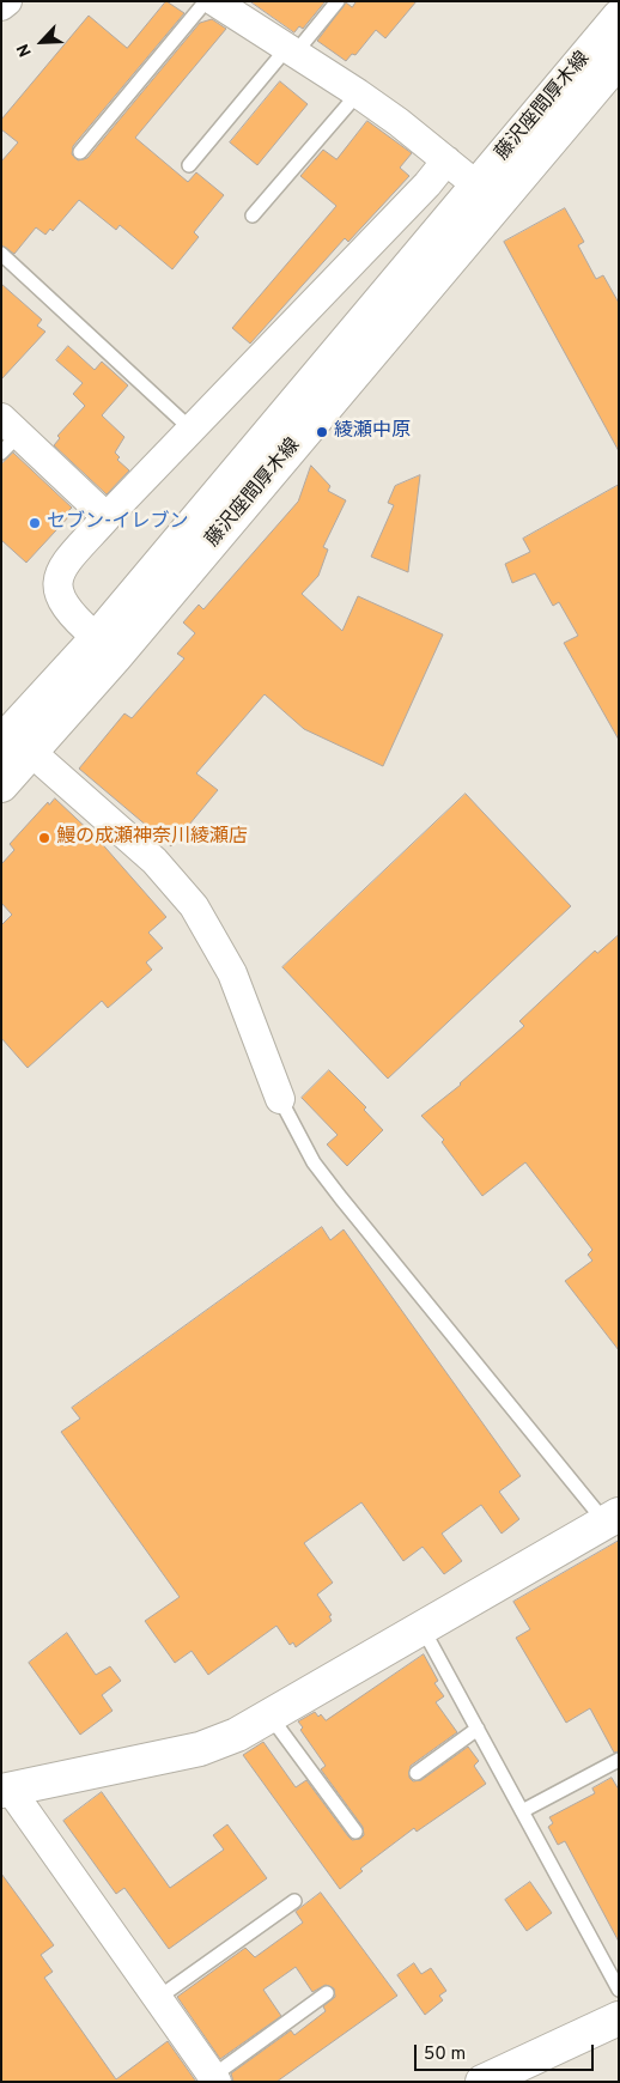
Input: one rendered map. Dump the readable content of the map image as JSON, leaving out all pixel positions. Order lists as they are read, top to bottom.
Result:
{
  "streets": {
    "main road": ["藤沢座間厚木線"]
  },
  "places": ["綾瀬中原", "セブン-イレブン", "鰻の成瀬神奈川綾瀬店"],
  "scale_bar": "50 m",
  "north": "bottom left"
}
